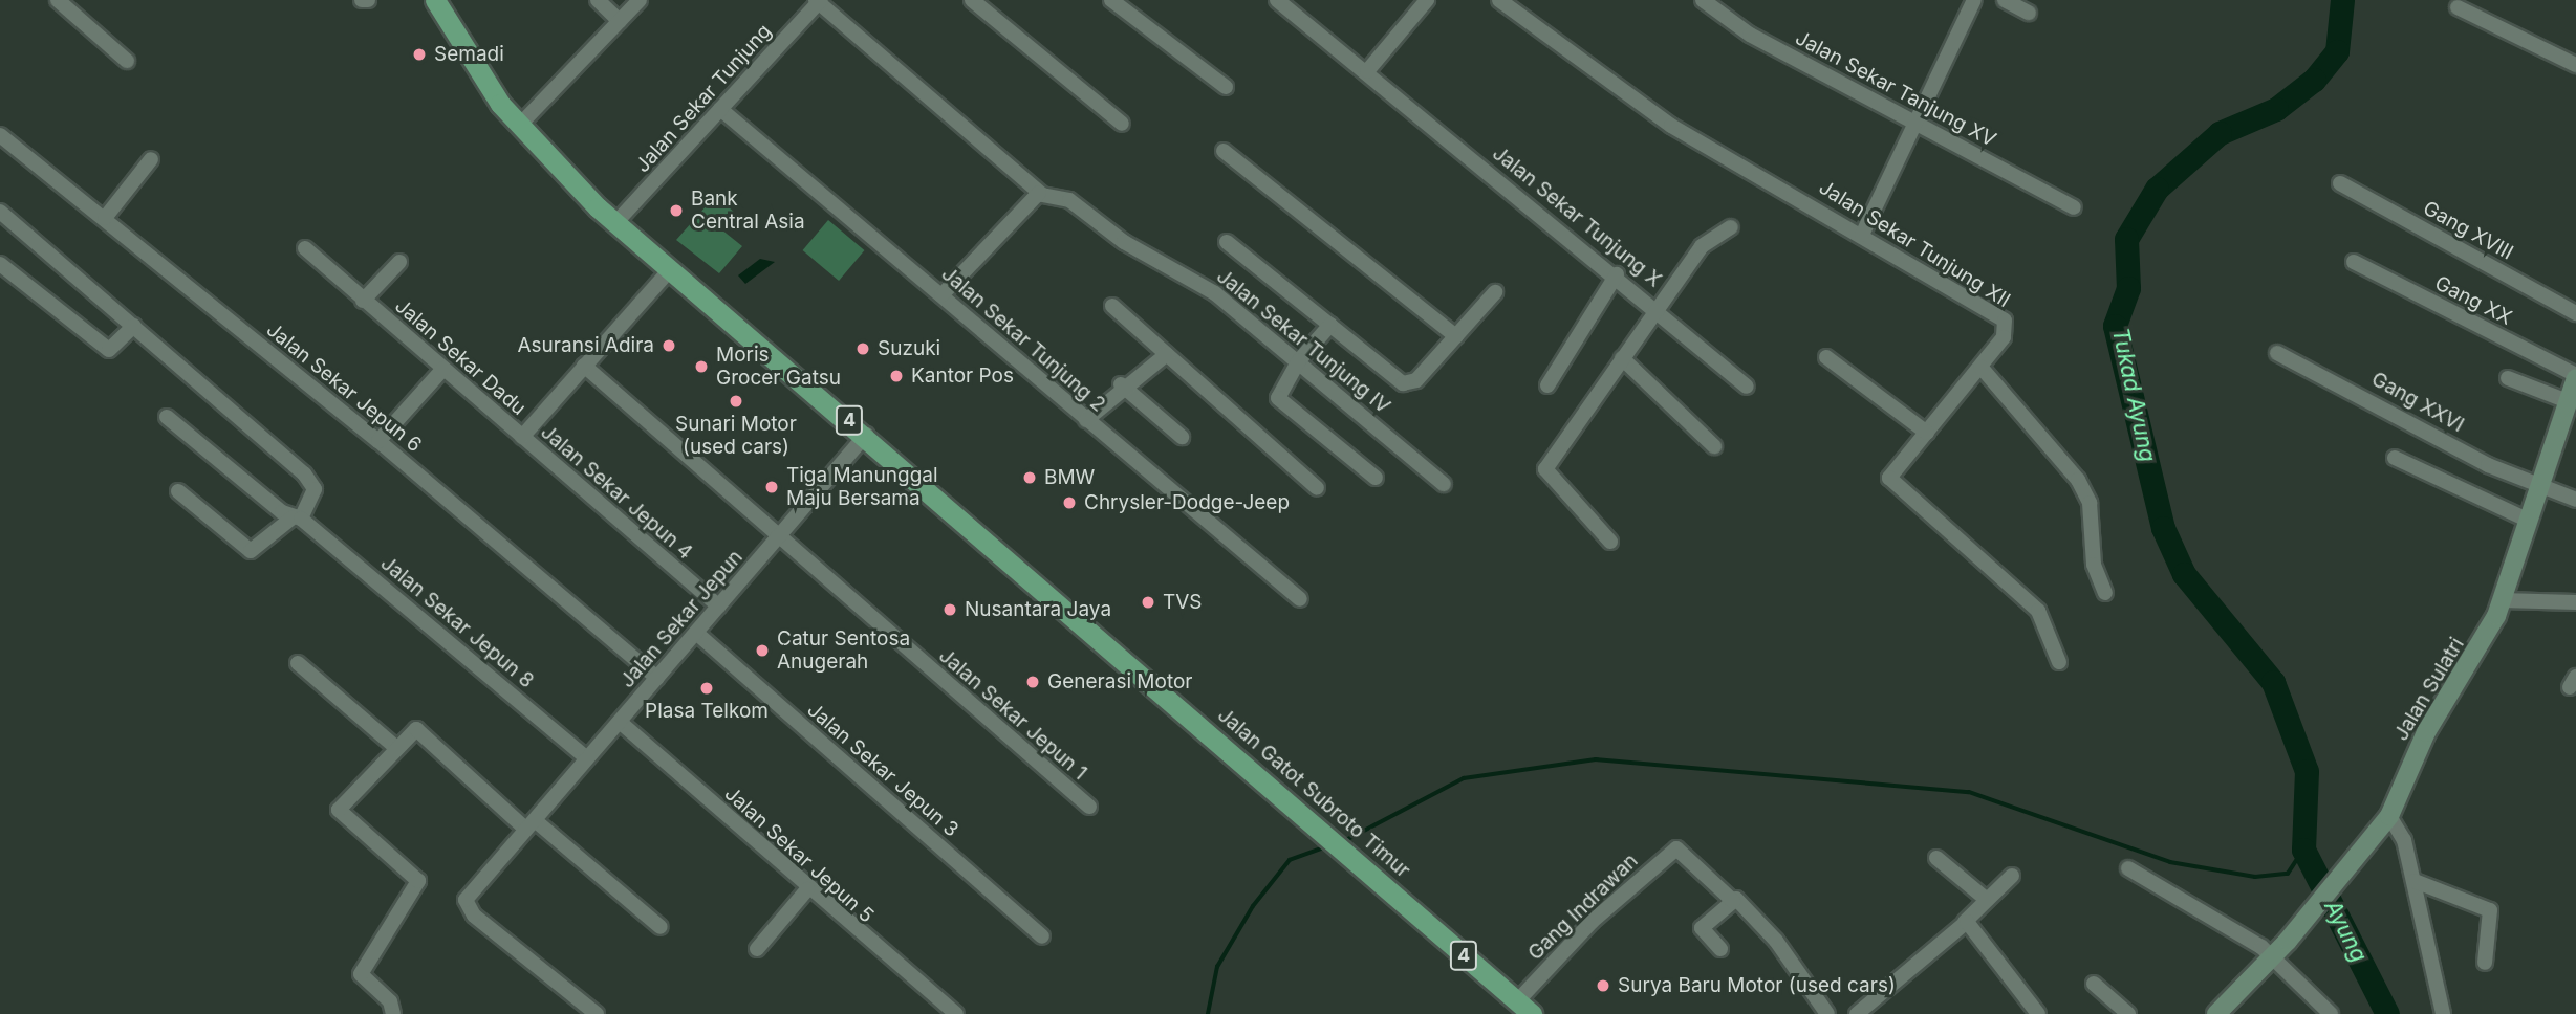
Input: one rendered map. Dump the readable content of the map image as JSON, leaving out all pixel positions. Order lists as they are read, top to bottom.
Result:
{
  "streets": {
    "highway": ["4", "Jalan Gatot Subroto Timur"],
    "main road": ["Jalan Sulatri"],
    "street": [
      "Jalan Sekar Tanjung XV",
      "Jalan Sekar Tunjung",
      "Jalan Sekar Tunjung X",
      "Gang XVIII",
      "Jalan Sekar Tunjung XII",
      "Gang XX",
      "Jalan Sekar Tunjung 2",
      "Jalan Sekar Tunjung IV",
      "Jalan Sekar Dadu",
      "Jalan Sekar Jepun 6",
      "Gang XXVI",
      "Jalan Sekar Jepun 4",
      "Jalan Sekar Jepun",
      "Jalan Sekar Jepun 8",
      "Jalan Sekar Jepun 1",
      "Jalan Sekar Jepun 3",
      "Jalan Sekar Jepun 5",
      "Gang Indrawan"
    ]
  },
  "crossings": [
    ["Jalan Sekar Tunjung", "Jalan Sekar Tunjung 2"],
    ["Jalan Sekar Tunjung", "Jalan Sekar Tunjung IV"],
    ["Jalan Sekar Tunjung", "Jalan Gatot Subroto Timur"],
    ["Gang XX", "Jalan Sulatri"],
    ["Jalan Sekar Dadu", "Jalan Sekar Jepun 4"],
    ["Jalan Sekar Dadu", "Jalan Sekar Jepun 1"],
    ["Jalan Sekar Dadu", "Jalan Gatot Subroto Timur"],
    ["Jalan Sekar Jepun 6", "Jalan Sekar Jepun"],
    ["Gang XXVI", "Jalan Sulatri"],
    ["Jalan Sekar Jepun 4", "Jalan Sekar Jepun"],
    ["Jalan Sekar Jepun", "Jalan Sekar Jepun 8"],
    ["Jalan Sekar Jepun", "Jalan Sekar Jepun 1"],
    ["Jalan Sekar Jepun", "Jalan Sekar Jepun 3"],
    ["Jalan Sekar Jepun", "Jalan Gatot Subroto Timur"],
    ["Jalan Sekar Jepun", "Jalan Sekar Jepun 5"],
    ["Jalan Gatot Subroto Timur", "Gang Indrawan"]
  ],
  "water": ["Tukad Ayung", "Ayung"],
  "places": [
    "Semadi",
    "Bank Central Asia",
    "Asuransi Adira",
    "Suzuki",
    "Moris Grocer Gatsu",
    "Kantor Pos",
    "Sunari Motor (used cars)",
    "BMW",
    "Tiga Manunggal Maju Bersama",
    "Chrysler-Dodge-Jeep",
    "TVS",
    "Nusantara Jaya",
    "Catur Sentosa Anugerah",
    "Generasi Motor",
    "Plasa Telkom",
    "Surya Baru Motor (used cars)"
  ]
}
